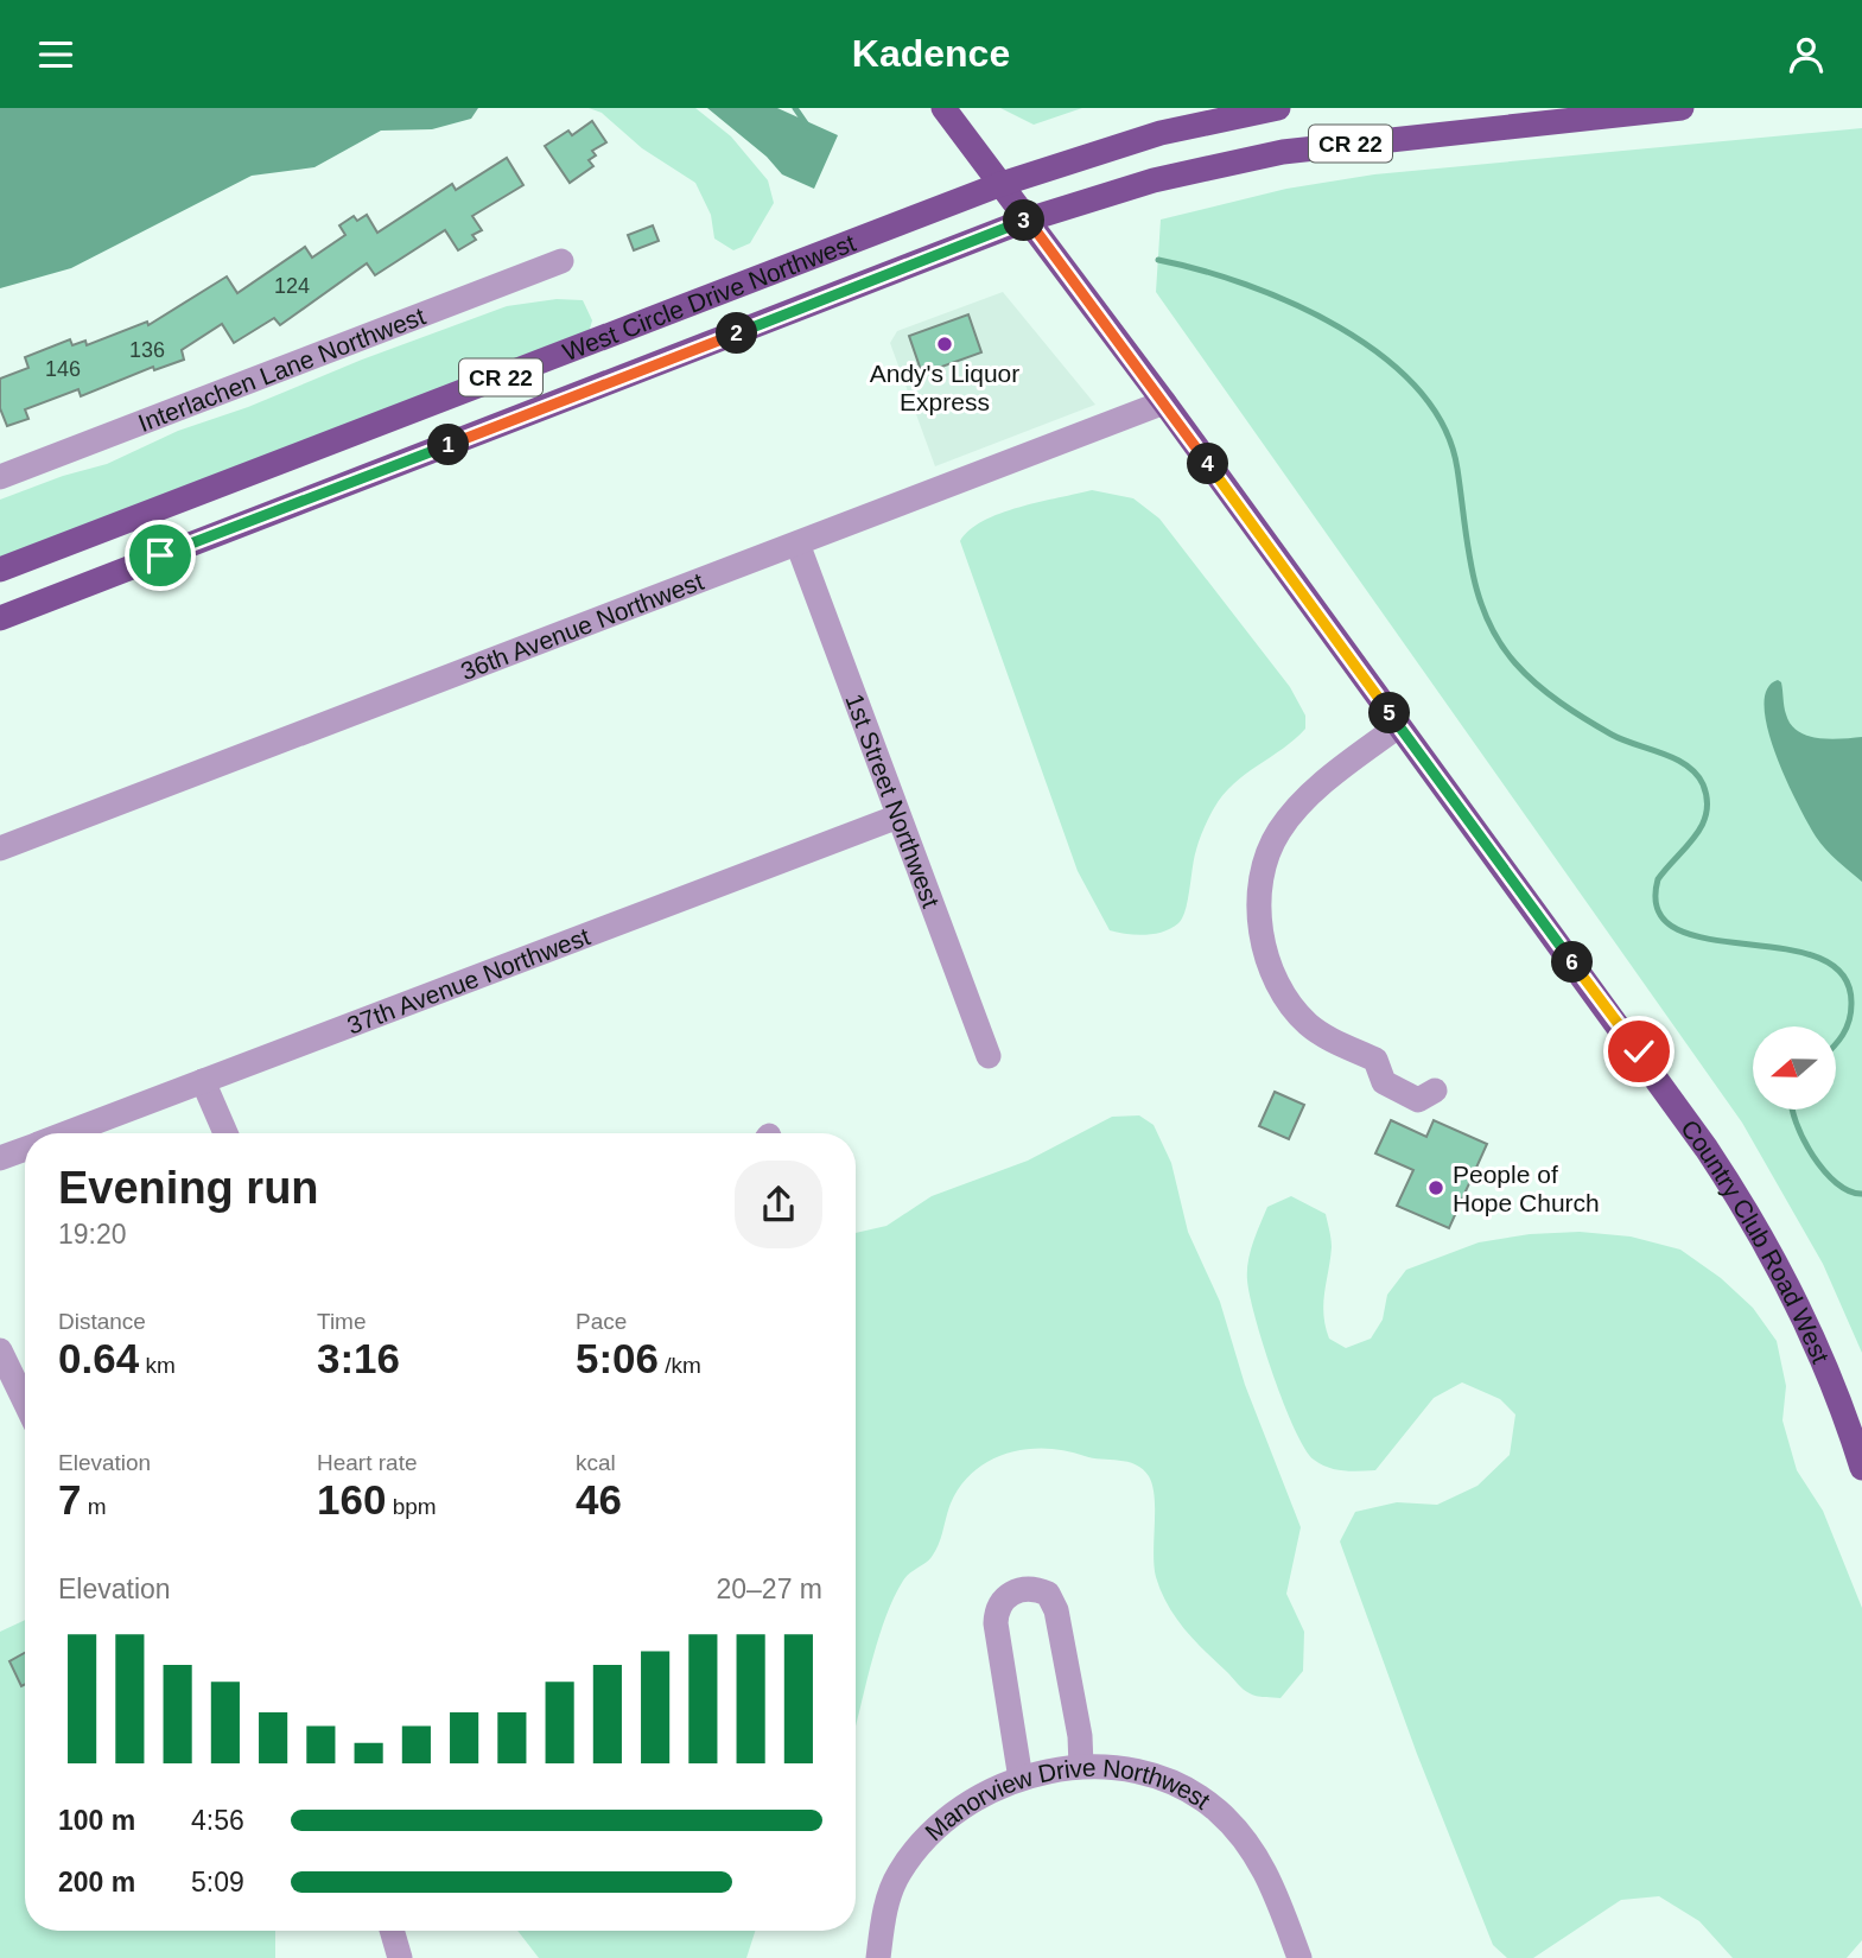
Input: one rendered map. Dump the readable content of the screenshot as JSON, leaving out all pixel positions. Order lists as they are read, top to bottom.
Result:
{
  "streets": {
    "main road": ["CR 22", "West Circle Drive Northwest", "Country Club Road West"],
    "street": [
      "Interlachen Lane Northwest",
      "36th Avenue Northwest",
      "1st Street Northwest",
      "37th Avenue Northwest",
      "Manorview Drive Northwest"
    ]
  },
  "crossings": [
    ["CR 22", "West Circle Drive Northwest"],
    ["CR 22", "Country Club Road West"],
    ["West Circle Drive Northwest", "Country Club Road West"],
    ["36th Avenue Northwest", "1st Street Northwest"],
    ["36th Avenue Northwest", "Country Club Road West"],
    ["1st Street Northwest", "37th Avenue Northwest"]
  ],
  "places": ["Andy's Liquor Express", "People of Hope Church"],
  "house_numbers": ["124", "136", "146"],
  "north": "left",
  "page": {
    "header": "Kadence",
    "pins": [
      "3",
      "2",
      "1",
      "4",
      "5",
      "6"
    ],
    "heading": ["Evening run", "19:20"],
    "stats": [
      ["Distance", "0.64 km"],
      ["Time", "3:16"],
      ["Pace", "5:06 /km"],
      ["Elevation", "7 m"],
      ["Heart rate", "160 bpm"],
      ["kcal", "46"]
    ],
    "chart": ["Elevation", "20–27 m"],
    "list": [
      {
        "name": "100 m",
        "note": "4:56"
      },
      {
        "name": "200 m",
        "note": "5:09"
      }
    ]
  }
}
